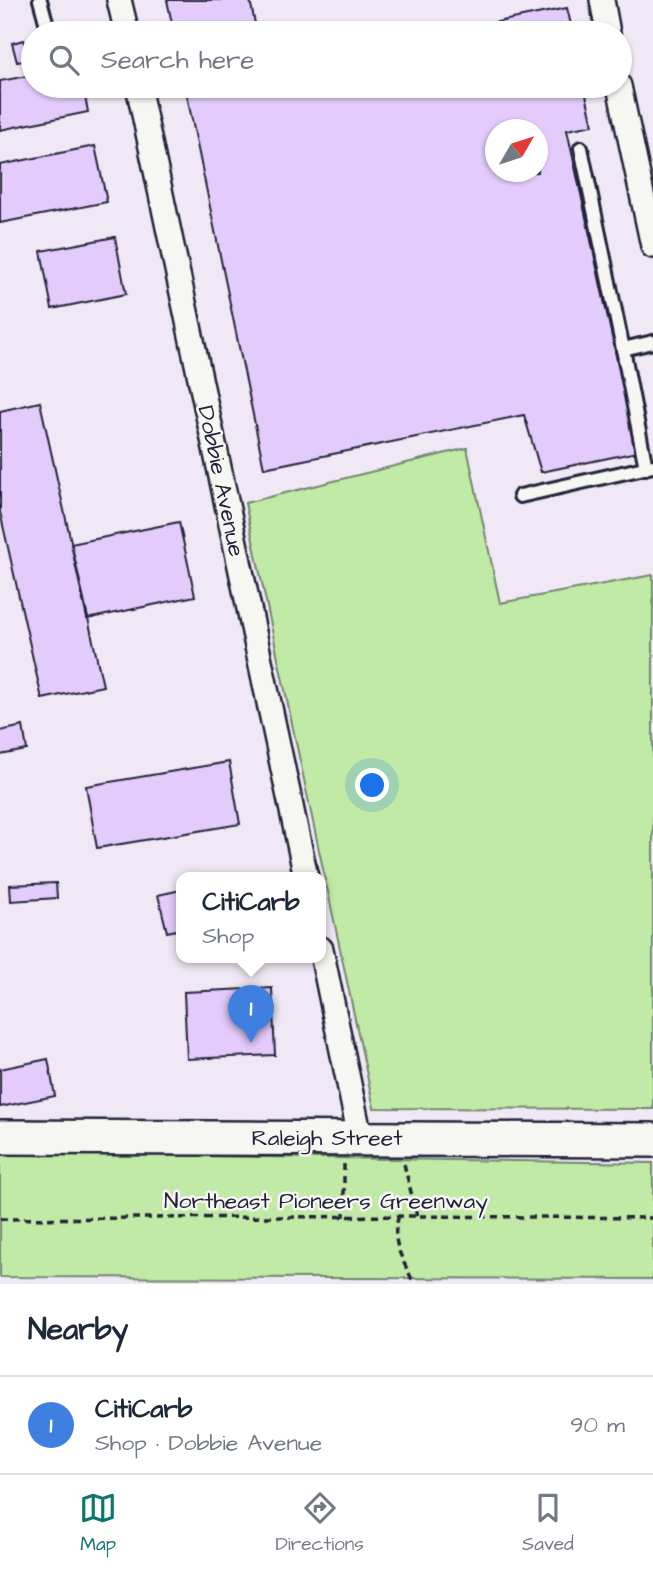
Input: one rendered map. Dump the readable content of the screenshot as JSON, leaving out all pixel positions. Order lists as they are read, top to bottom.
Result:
{
  "streets": {
    "street": ["Dobbie Avenue", "Raleigh Street"],
    "path": ["Northeast Pioneers Greenway"]
  },
  "north": "top right",
  "page": {
    "search": "Search here",
    "popup": ["CitiCarb", "Shop"],
    "pins": "1",
    "heading": "Nearby",
    "list": [
      {
        "mark": "1",
        "name": "CitiCarb",
        "note": "Shop · Dobbie Avenue",
        "value": "90 m"
      }
    ],
    "nav": ["Map", "Directions", "Saved"]
  }
}
